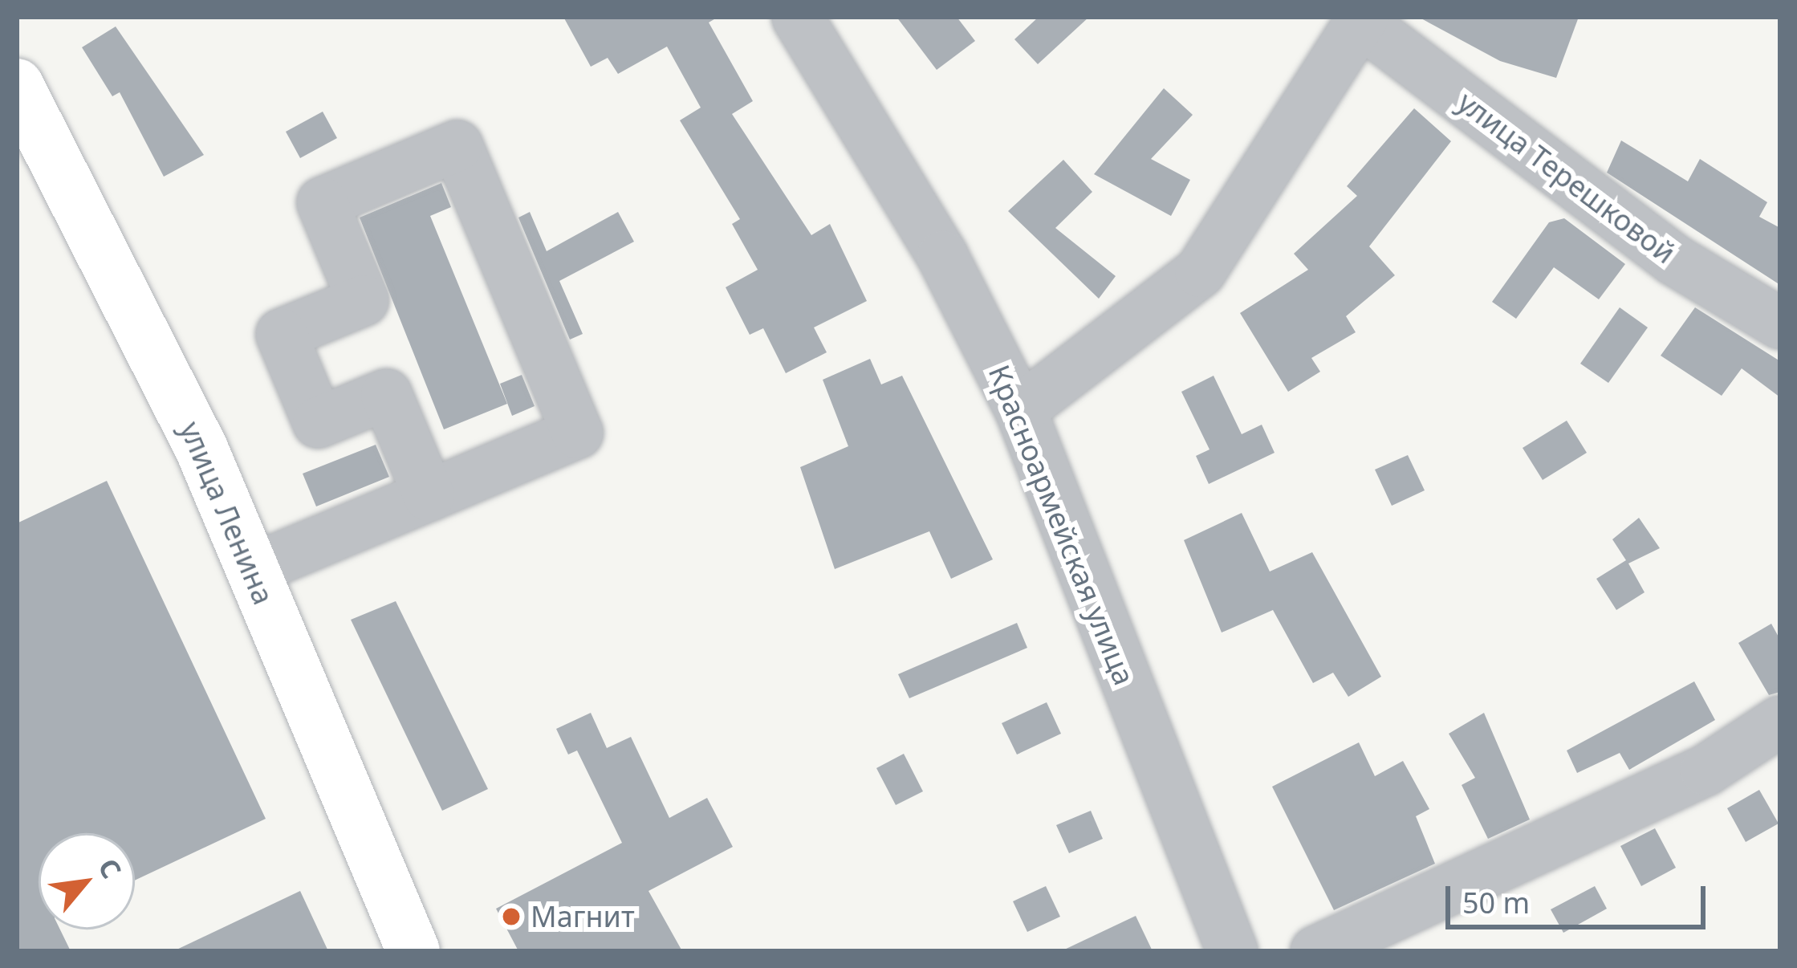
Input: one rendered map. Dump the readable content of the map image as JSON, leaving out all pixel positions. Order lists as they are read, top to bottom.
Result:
{
  "streets": {
    "main road": ["улица Ленина"],
    "street": ["улица Терешковой", "Красноармейская улица"]
  },
  "places": ["Магнит"],
  "scale_bar": "50 m",
  "north": "top right"
}
